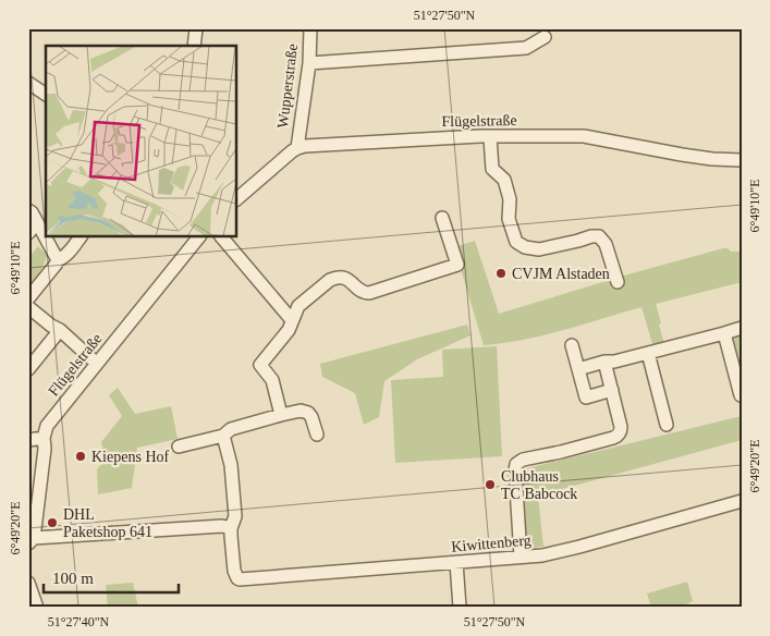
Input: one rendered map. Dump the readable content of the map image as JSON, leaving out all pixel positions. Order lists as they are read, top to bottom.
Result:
{
  "streets": {
    "street": ["Wupperstraße", "Flügelstraße", "Kiwittenberg"]
  },
  "crossings": [
    ["Wupperstraße", "Flügelstraße"]
  ],
  "places": [
    "CVJM Alstaden",
    "Kiepens Hof",
    "Clubhaus TC Babcock",
    "DHL Paketshop 641"
  ],
  "scale_bar": "100 m",
  "coordinates": [
    "51°27'50\"N",
    "6°49'10\"E",
    "6°49'20\"E",
    "51°27'40\"N"
  ]
}
